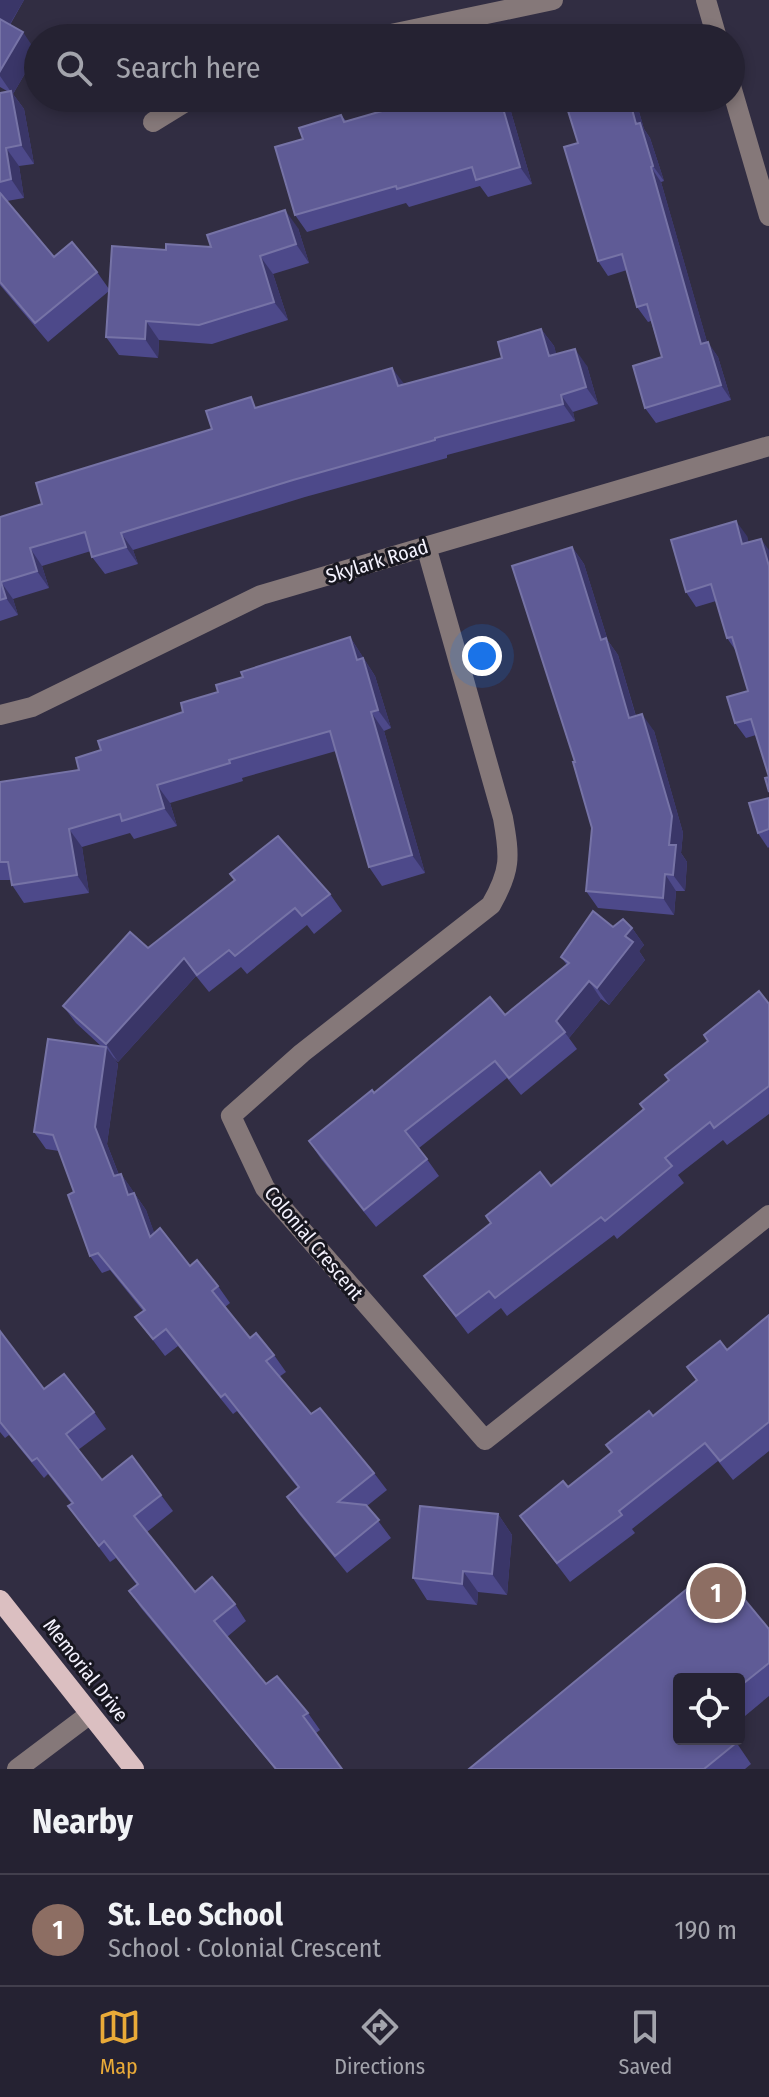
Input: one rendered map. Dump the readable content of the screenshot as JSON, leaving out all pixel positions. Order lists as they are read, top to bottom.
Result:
{
  "streets": {
    "main road": ["Memorial Drive"],
    "street": ["Skylark Road", "Colonial Crescent"]
  },
  "crossings": [
    ["Skylark Road", "Colonial Crescent"]
  ],
  "page": {
    "search": "Search here",
    "pins": "1",
    "heading": "Nearby",
    "list": [
      {
        "mark": "1",
        "name": "St. Leo School",
        "note": "School · Colonial Crescent",
        "value": "190 m"
      }
    ],
    "nav": ["Map", "Directions", "Saved"]
  }
}
